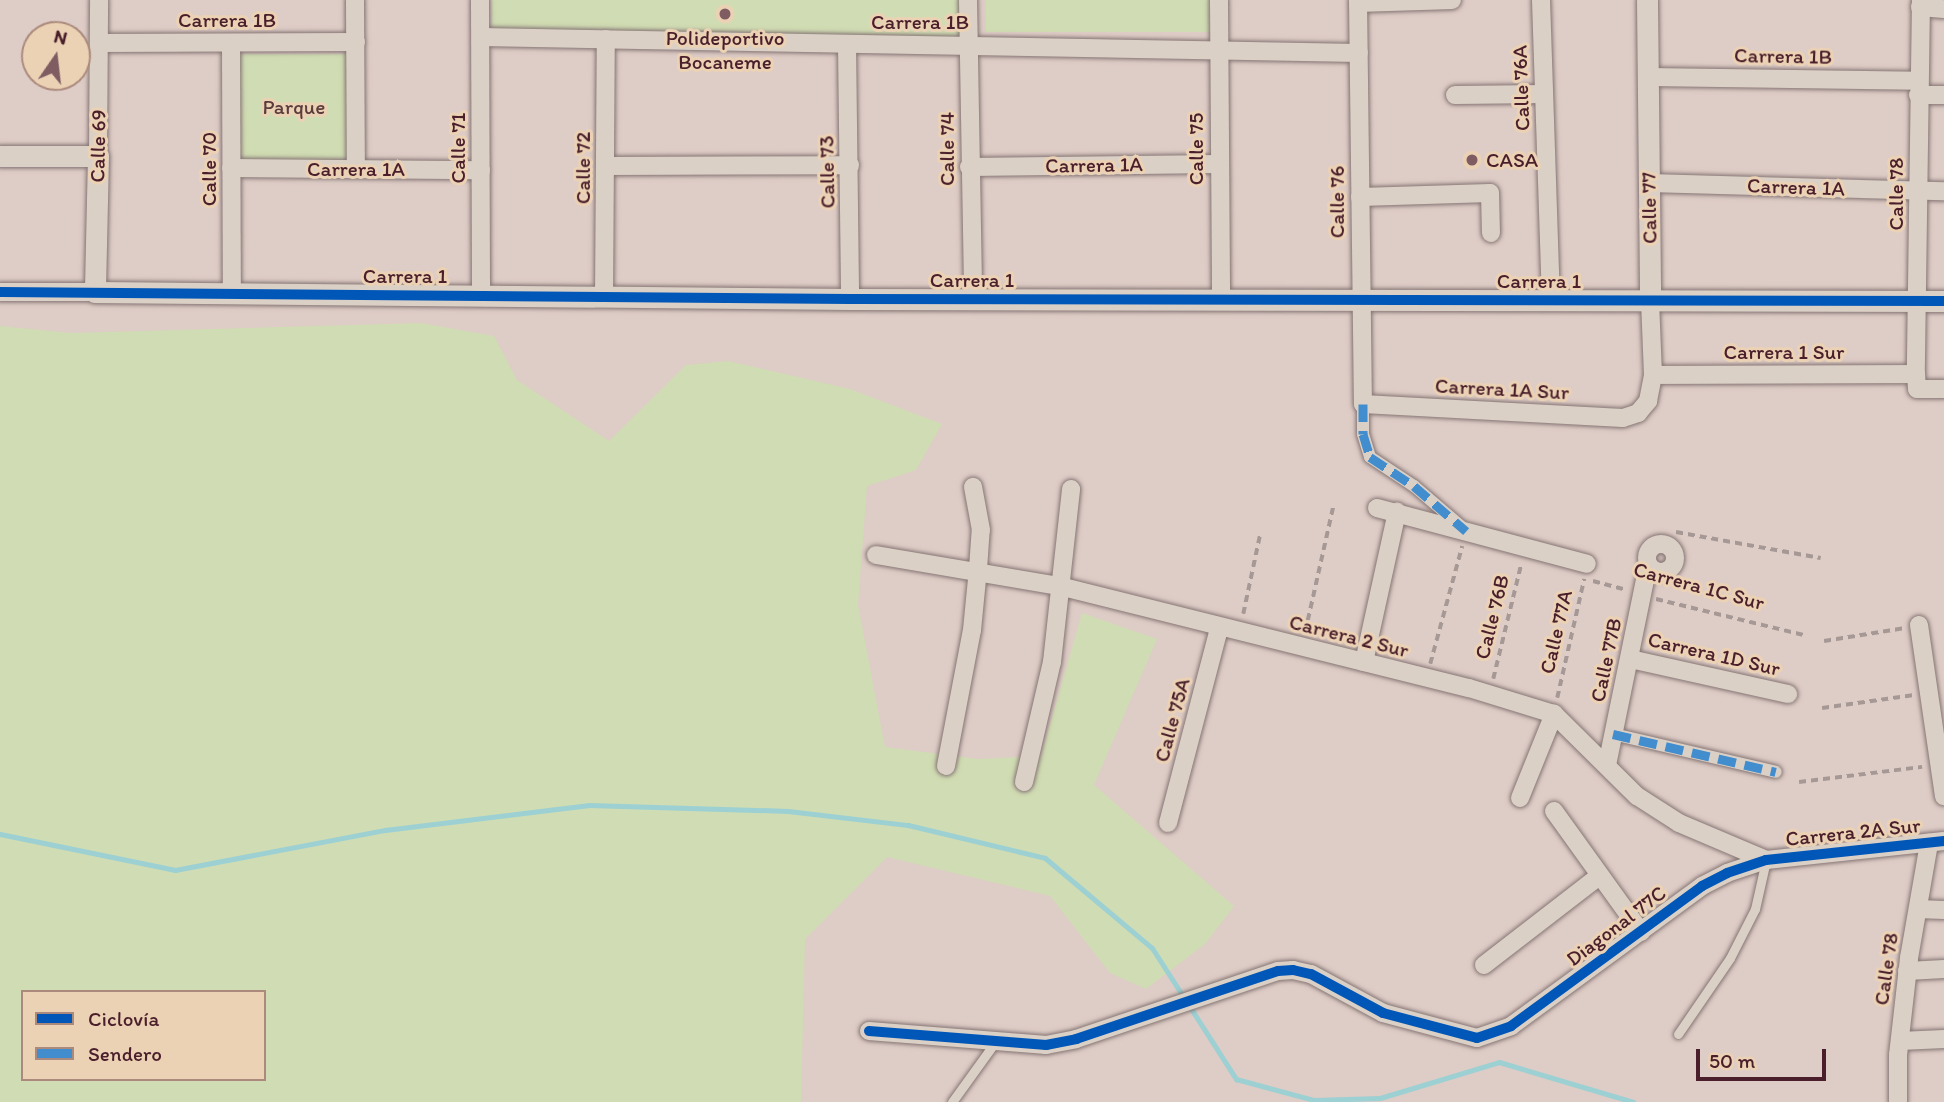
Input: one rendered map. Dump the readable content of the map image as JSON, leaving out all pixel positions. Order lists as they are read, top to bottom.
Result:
{
  "streets": {
    "street": [
      "Carrera 1B",
      "Calle 76A",
      "Calle 69",
      "Calle 71",
      "Calle 74",
      "Calle 75",
      "Carrera 1A",
      "Calle 72",
      "Calle 70",
      "Calle 73",
      "Calle 78",
      "Calle 76",
      "Calle 77",
      "Carrera 1",
      "Carrera 1 Sur",
      "Carrera 1A Sur",
      "Carrera 2 Sur",
      "Carrera 1D Sur",
      "Calle 77B",
      "Calle 75A",
      "Carrera 2A Sur",
      "Diagonal 77C"
    ],
    "path": ["Carrera 1C Sur", "Calle 76B", "Calle 77A"]
  },
  "crossings": [
    ["Carrera 1B", "Calle 69"],
    ["Carrera 1B", "Calle 71"],
    ["Carrera 1B", "Calle 74"],
    ["Carrera 1B", "Calle 75"],
    ["Carrera 1B", "Calle 72"],
    ["Carrera 1B", "Calle 70"],
    ["Carrera 1B", "Calle 73"],
    ["Carrera 1B", "Calle 78"],
    ["Carrera 1B", "Calle 76"],
    ["Carrera 1B", "Calle 77"],
    ["Calle 76A", "Carrera 1"],
    ["Calle 69", "Carrera 1"],
    ["Calle 71", "Carrera 1A"],
    ["Calle 71", "Carrera 1"],
    ["Calle 74", "Carrera 1A"],
    ["Calle 74", "Carrera 1"],
    ["Calle 75", "Carrera 1A"],
    ["Calle 75", "Carrera 1"],
    ["Carrera 1A", "Calle 70"],
    ["Carrera 1A", "Calle 78"],
    ["Carrera 1A", "Calle 77"],
    ["Calle 72", "Carrera 1"],
    ["Calle 70", "Carrera 1"],
    ["Calle 73", "Carrera 1"],
    ["Calle 78", "Carrera 1"],
    ["Calle 78", "Carrera 1 Sur"],
    ["Calle 78", "Carrera 2A Sur"],
    ["Calle 76", "Carrera 1"],
    ["Calle 76", "Carrera 1A Sur"],
    ["Calle 77", "Carrera 1"],
    ["Calle 77", "Carrera 1 Sur"],
    ["Calle 77", "Carrera 1A Sur"],
    ["Carrera 1C Sur", "Calle 77A"],
    ["Carrera 1C Sur", "Calle 77B"],
    ["Calle 76B", "Carrera 2 Sur"],
    ["Carrera 2 Sur", "Calle 77B"],
    ["Carrera 2 Sur", "Calle 75A"],
    ["Carrera 2 Sur", "Carrera 2A Sur"],
    ["Carrera 2 Sur", "Diagonal 77C"],
    ["Carrera 1D Sur", "Calle 77B"],
    ["Carrera 2A Sur", "Diagonal 77C"]
  ],
  "parks": ["Parque"],
  "places": ["Polideportivo Bocaneme", "CASA"],
  "legend": ["Ciclovía", "Sendero"],
  "scale_bar": "50 m",
  "north": "top"
}
